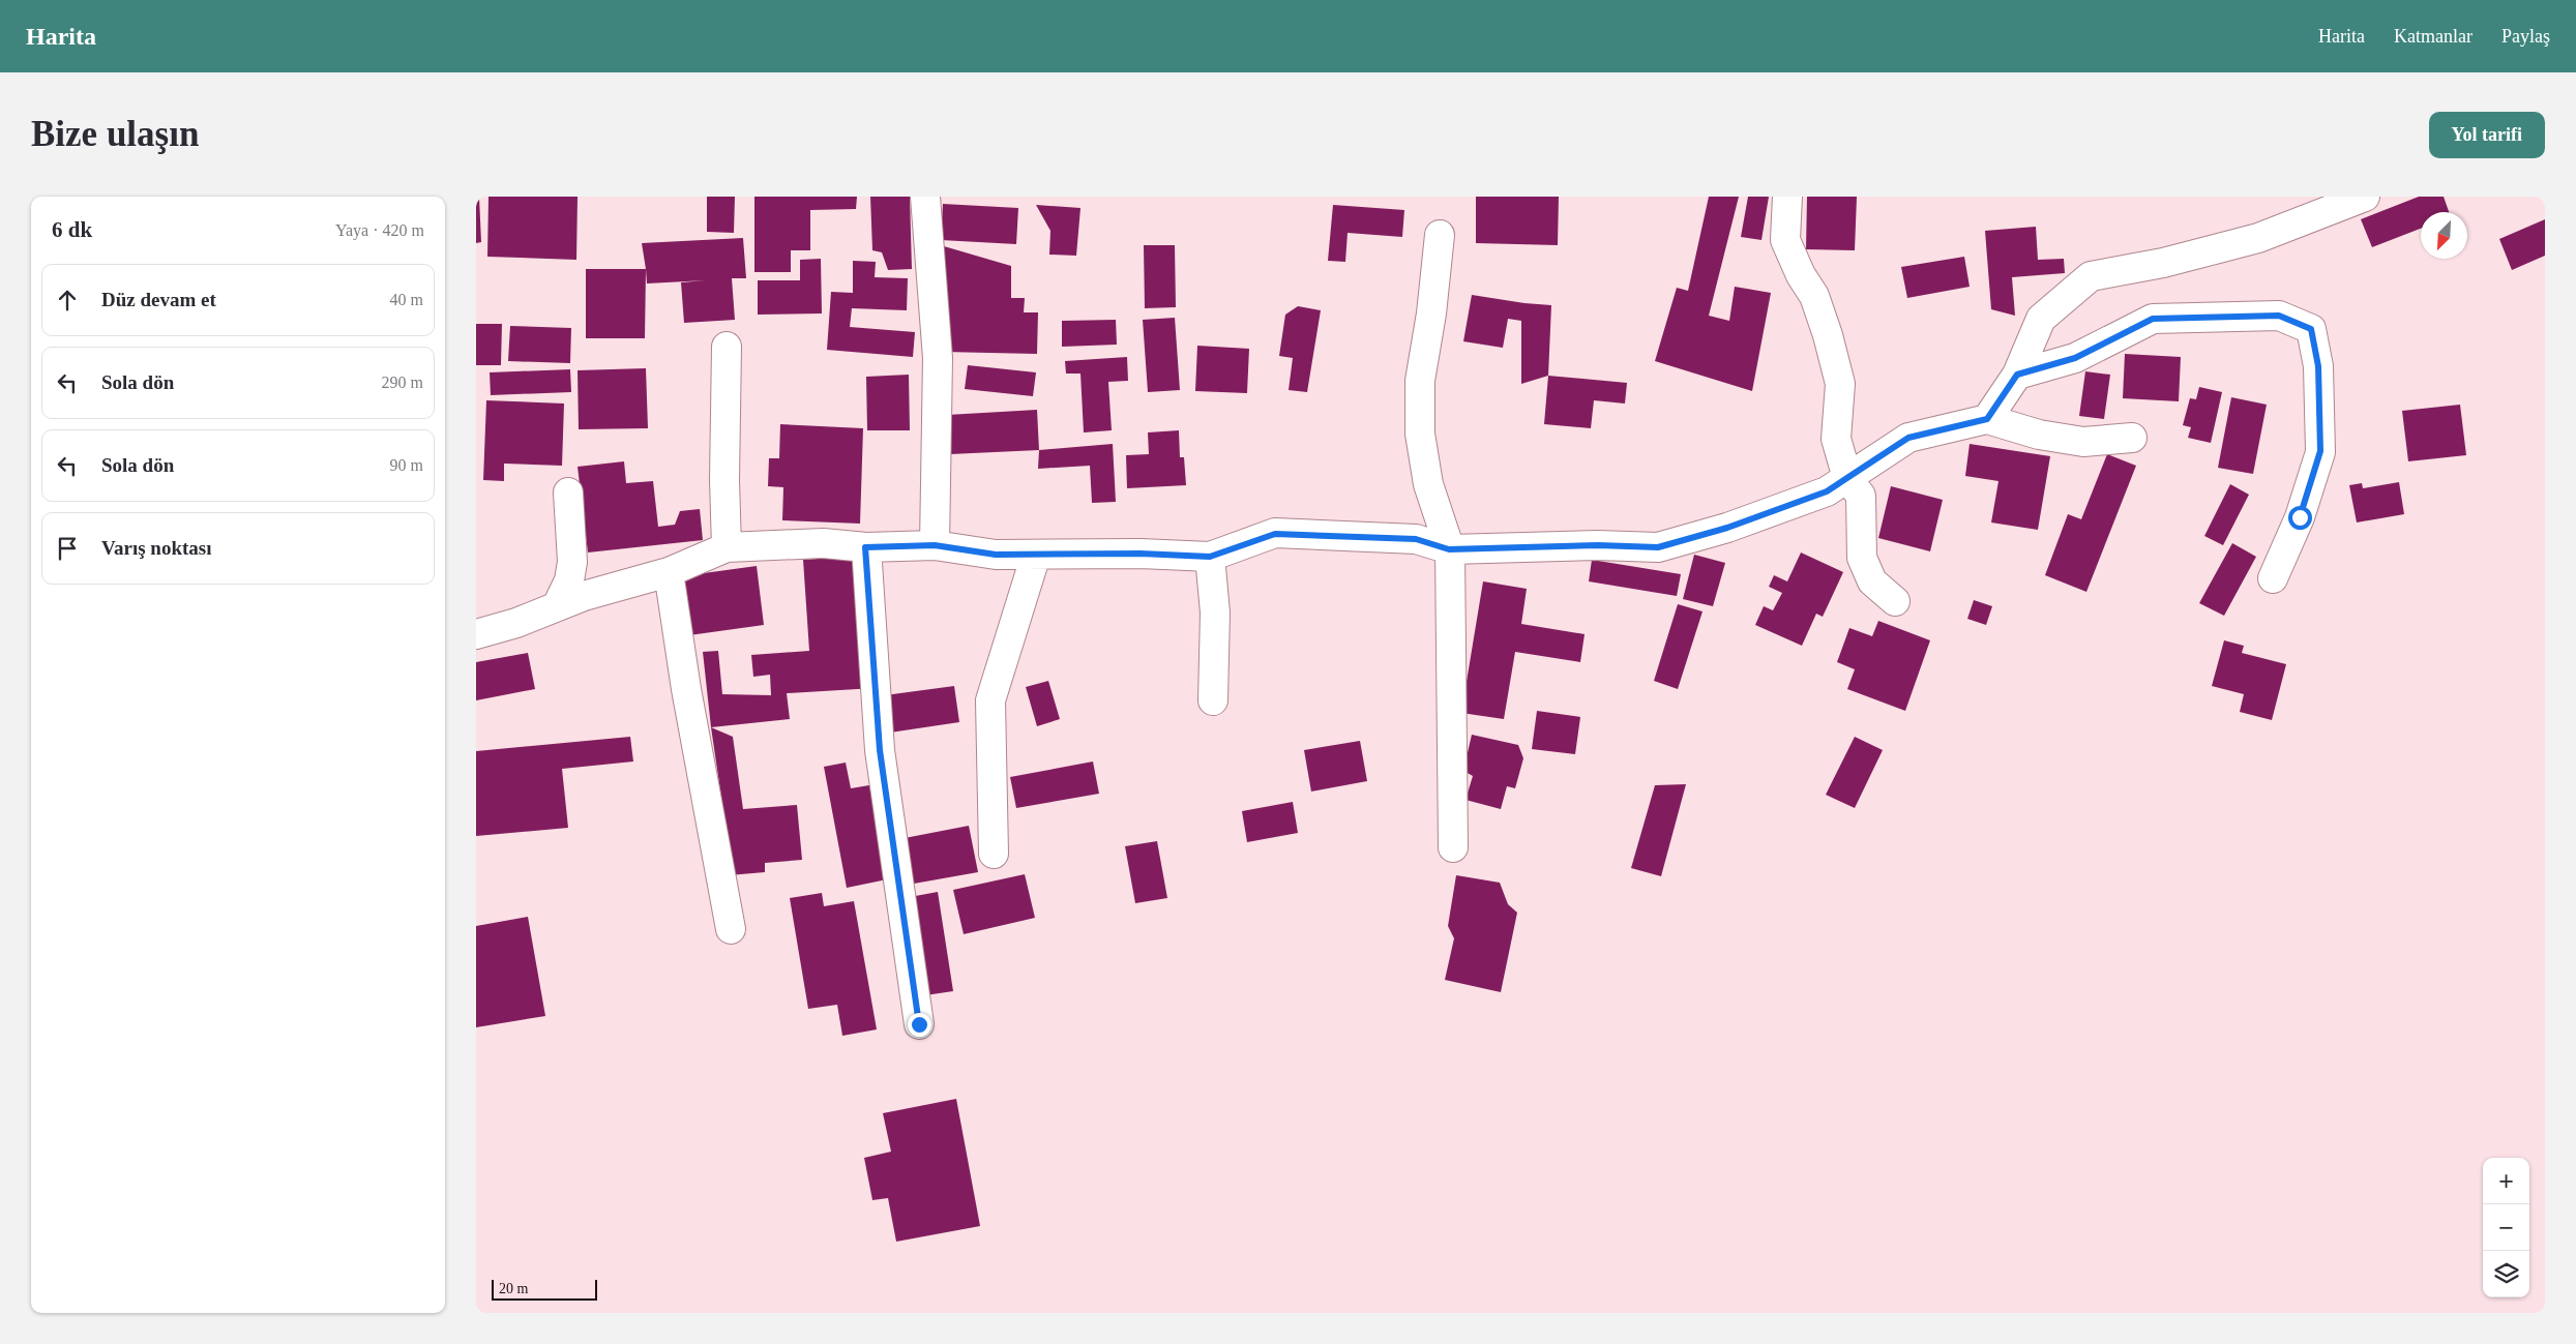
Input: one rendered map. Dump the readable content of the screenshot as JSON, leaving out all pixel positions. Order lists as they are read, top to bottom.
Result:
{
  "scale_bar": "20 m",
  "north": "bottom left",
  "page": {
    "header": "Harita",
    "nav": ["Harita", "Katmanlar", "Paylaş"],
    "buttons": "Yol tarifi",
    "title": "Bize ulaşın",
    "heading": ["6 dk", "Yaya · 420 m"],
    "list": [
      ["Düz devam et", "40 m"],
      ["Sola dön", "290 m"],
      ["Sola dön", "90 m"],
      "Varış noktası"
    ],
    "map_buttons": ["+", "−"],
    "scale": "20 m"
  }
}
